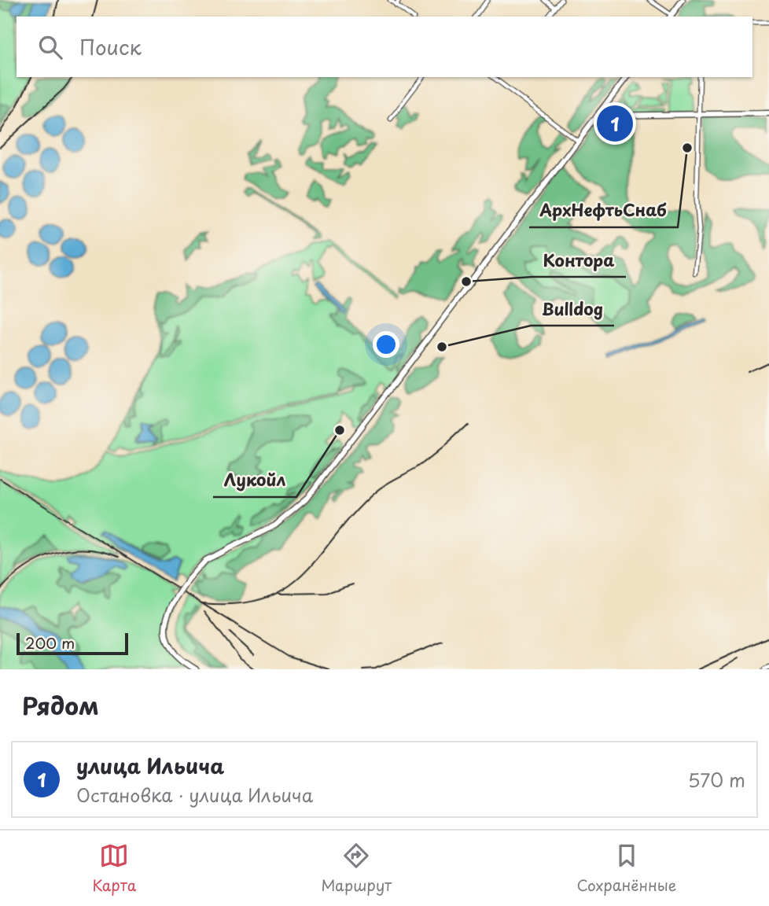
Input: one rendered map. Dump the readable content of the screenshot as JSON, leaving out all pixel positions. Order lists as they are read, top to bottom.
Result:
{
  "places": [
    "АрхНефтьСнаб",
    "Контора",
    "Bulldog",
    "Лукойл"
  ],
  "scale_bar": "200 m",
  "page": {
    "search": "Поиск",
    "pins": "1",
    "scale": "200 m",
    "heading": "Рядом",
    "list": [
      {
        "mark": "1",
        "name": "улица Ильича",
        "note": "Остановка · улица Ильича",
        "value": "570 m"
      }
    ],
    "nav": ["Карта", "Маршрут", "Сохранённые"]
  }
}
